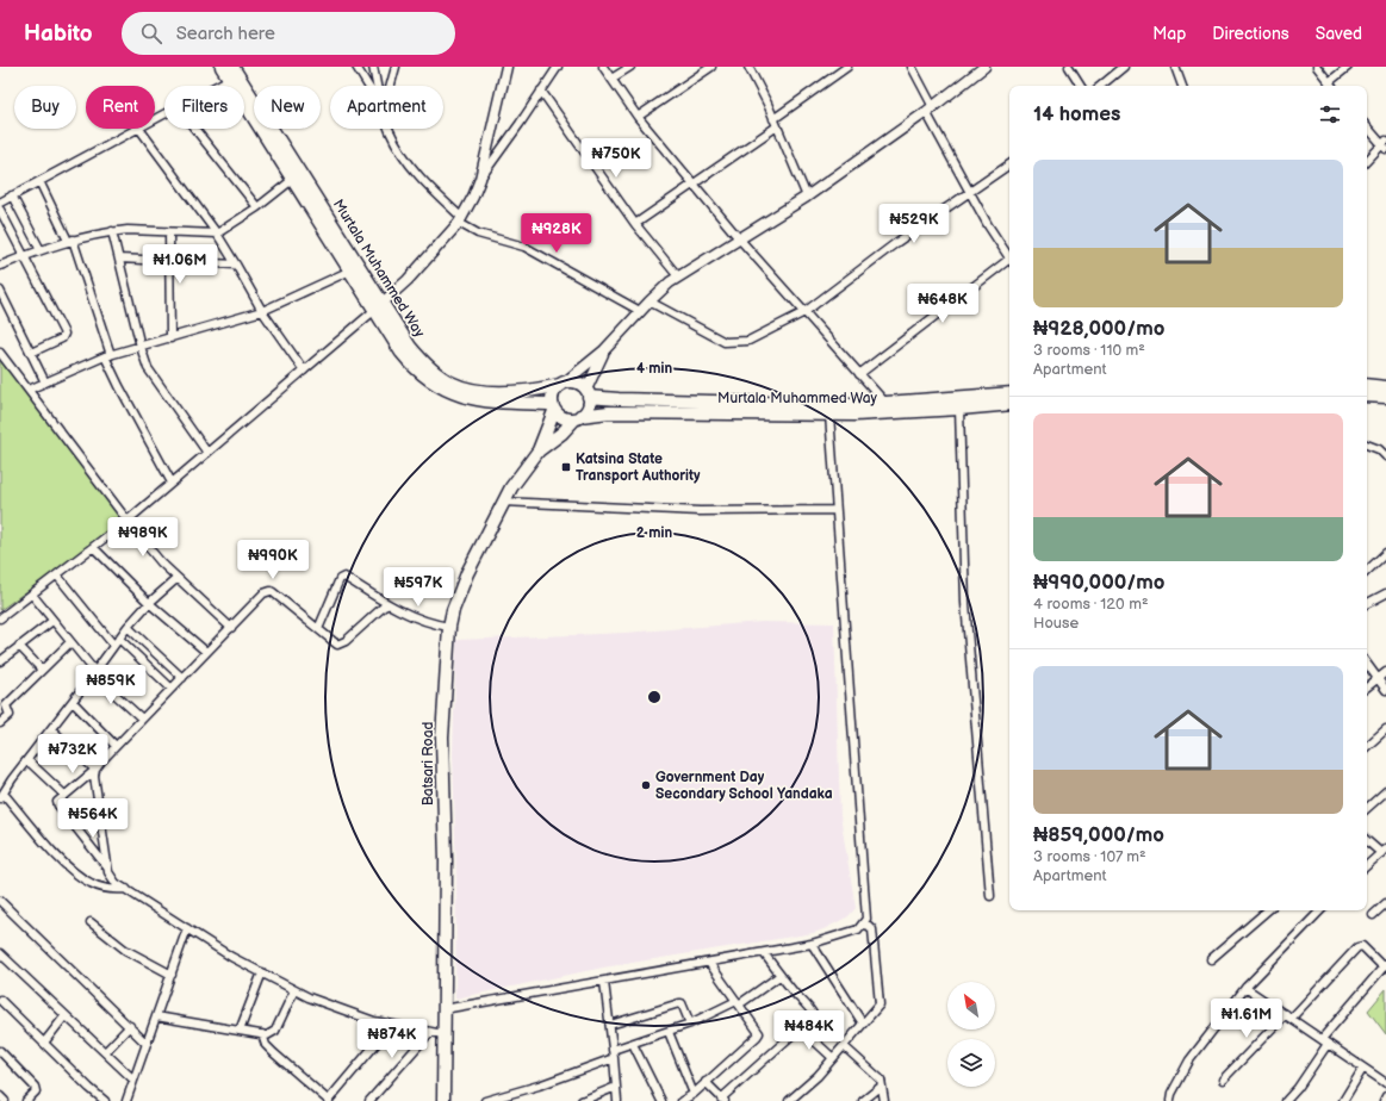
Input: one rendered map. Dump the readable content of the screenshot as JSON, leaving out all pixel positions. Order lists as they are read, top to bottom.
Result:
{
  "streets": {
    "main road": ["Murtala Muhammed Way", "Batsari Road"]
  },
  "places": {
    "transit": ["Katsina State Transport Authority"],
    "other": ["Government Day Secondary School Yandaka"]
  },
  "north": "top left",
  "page": {
    "header": "Habito",
    "search": "Search here",
    "nav": ["Map", "Directions", "Saved"],
    "chip": [
      "Buy",
      "Rent",
      "Filters",
      "New",
      "Apartment"
    ],
    "heading": "14 homes",
    "price": [
      "₦750K",
      "₦529K",
      "₦928K",
      "₦1.06M",
      "₦648K",
      "₦989K",
      "₦990K",
      "₦597K",
      "₦859K",
      "₦732K",
      "₦564K",
      "₦1.61M",
      "₦484K",
      "₦874K"
    ],
    "list": [
      {
        "name": "₦928,000/mo",
        "note": "3 rooms · 110 m² · Apartment"
      },
      {
        "name": "₦990,000/mo",
        "note": "4 rooms · 120 m² · House"
      },
      {
        "name": "₦859,000/mo",
        "note": "3 rooms · 107 m² · Apartment"
      }
    ]
  },
  "rings": ["4 min", "2 min"]
}
